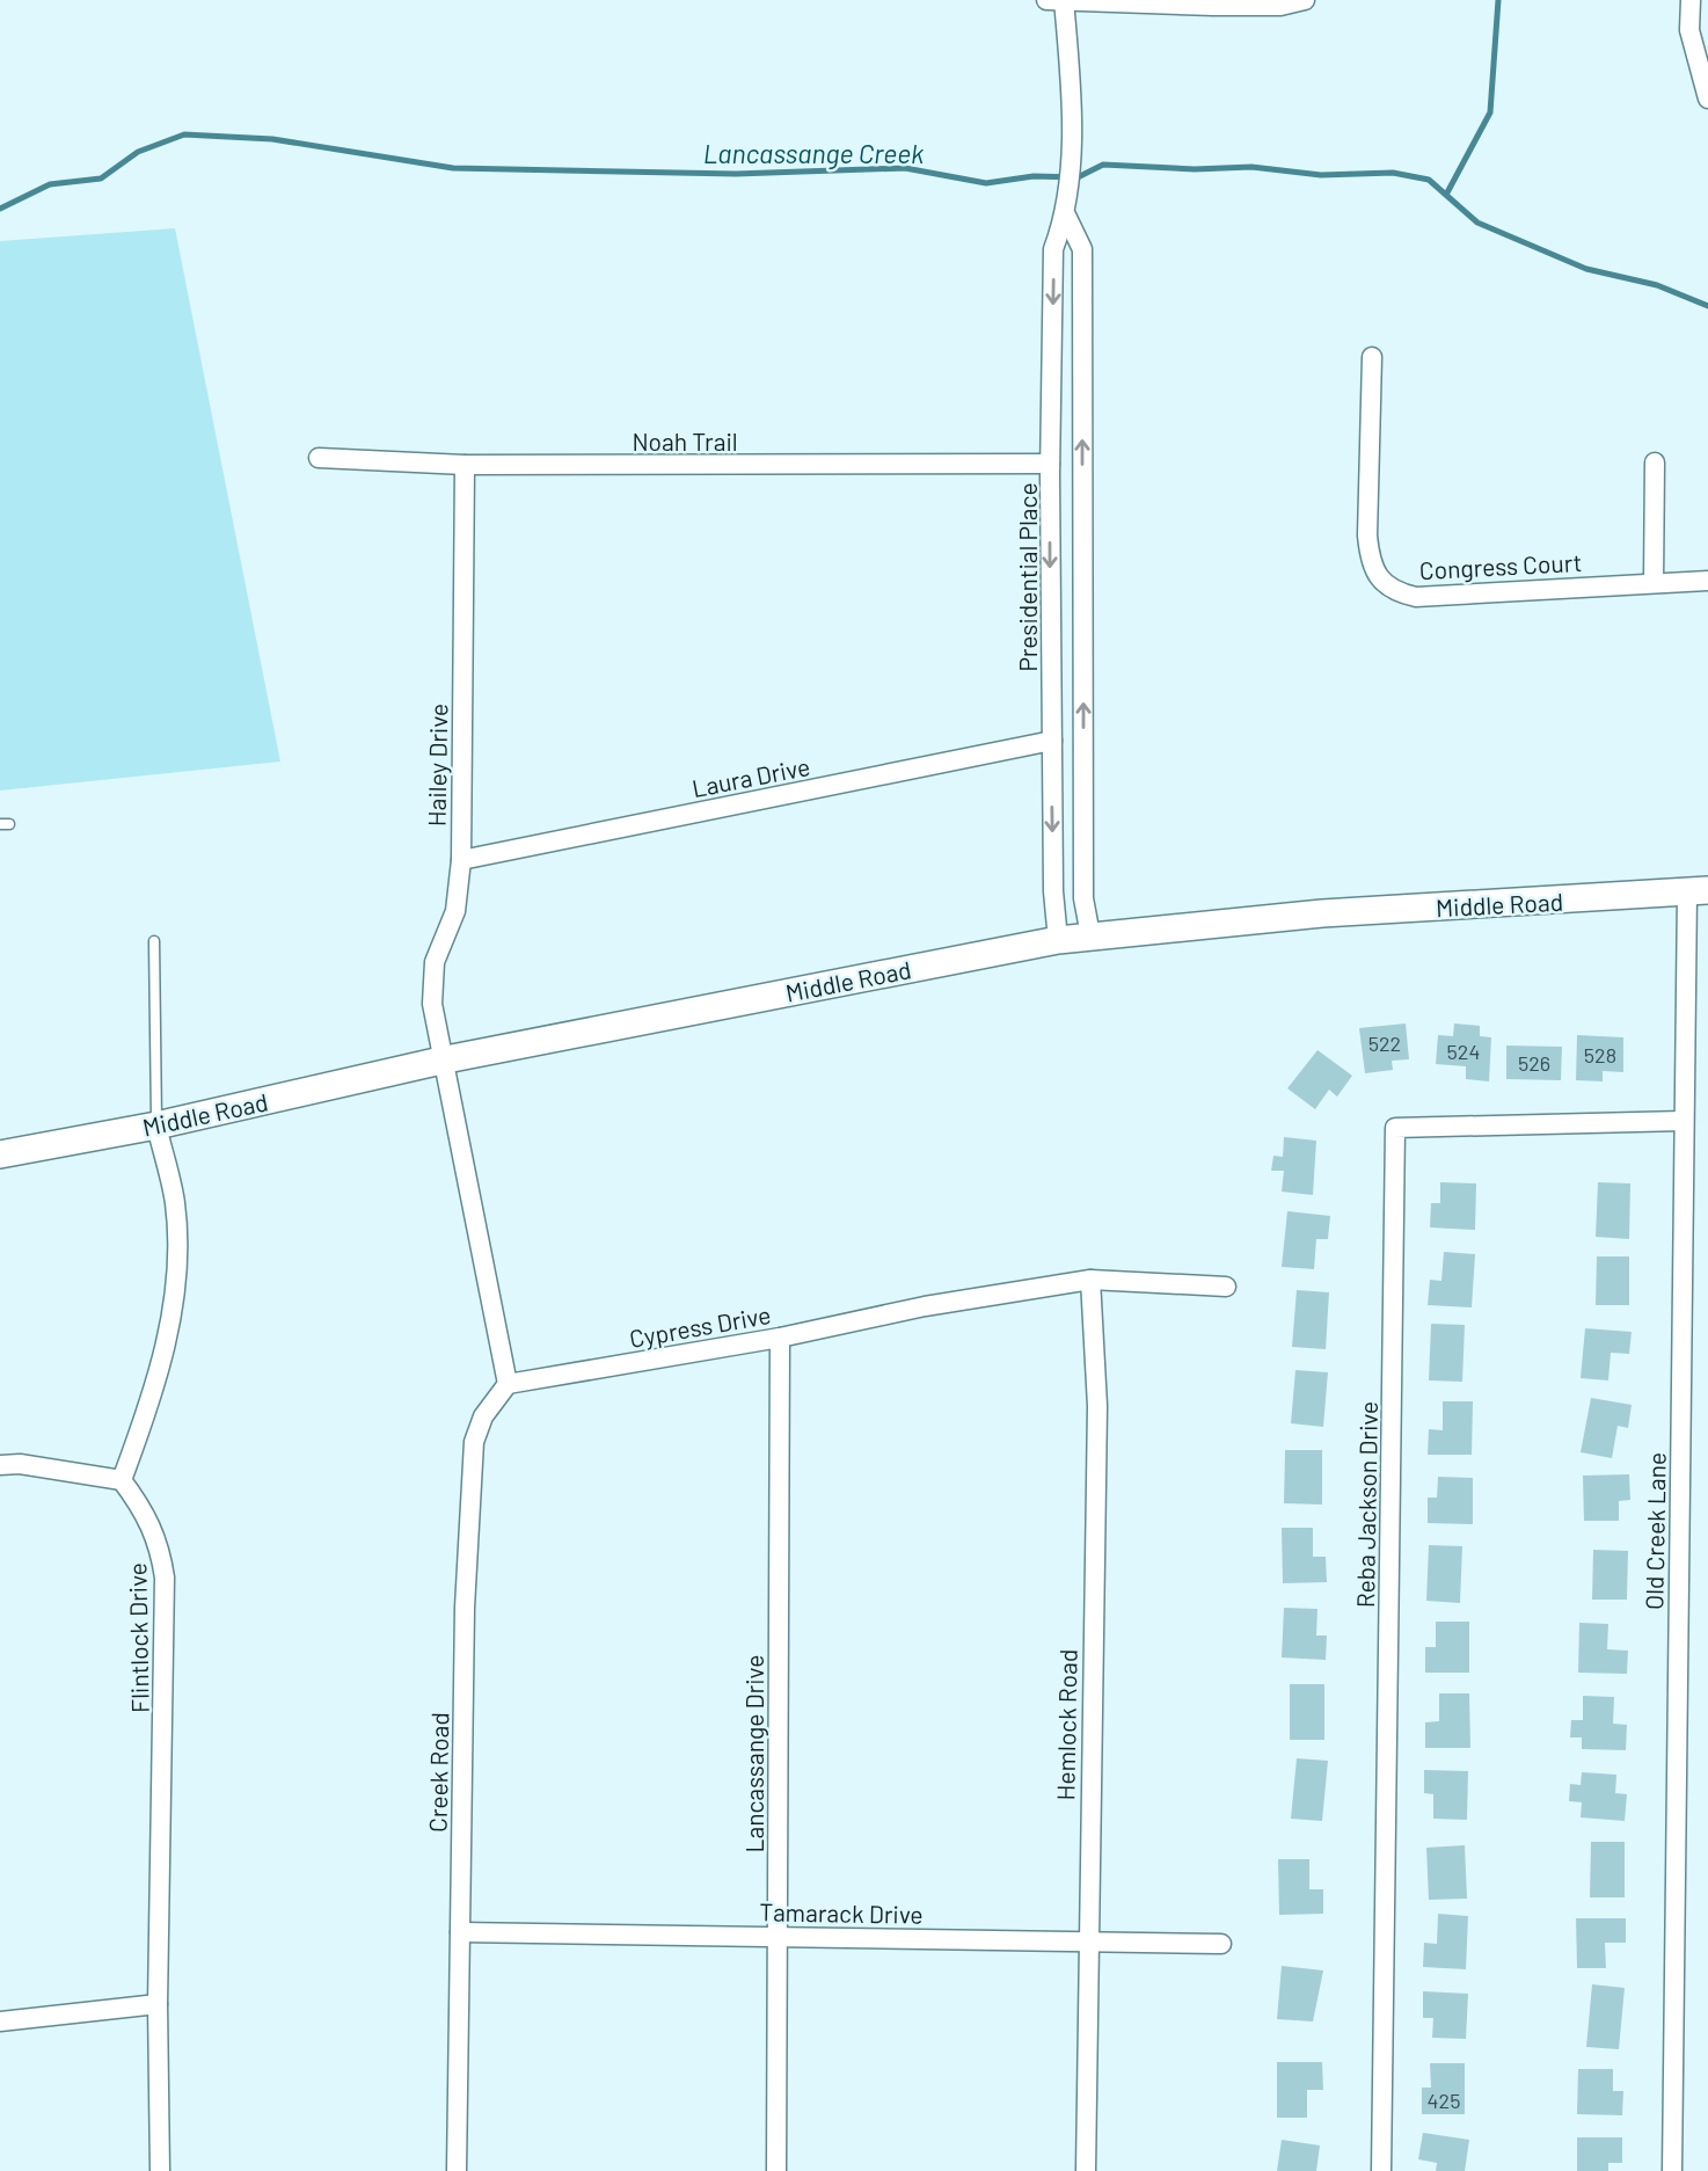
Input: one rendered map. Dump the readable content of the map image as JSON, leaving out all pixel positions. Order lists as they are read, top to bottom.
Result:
{
  "streets": {
    "main road": ["Middle Road"],
    "street": [
      "Noah Trail",
      "Congress Court",
      "Presidential Place",
      "Hailey Drive",
      "Laura Drive",
      "Cypress Drive",
      "Reba Jackson Drive",
      "Old Creek Lane",
      "Flintlock Drive",
      "Hemlock Road",
      "Lancassange Drive",
      "Creek Road",
      "Tamarack Drive"
    ]
  },
  "crossings": [
    ["Noah Trail", "Presidential Place"],
    ["Noah Trail", "Hailey Drive"],
    ["Presidential Place", "Laura Drive"],
    ["Presidential Place", "Middle Road"],
    ["Hailey Drive", "Laura Drive"],
    ["Hailey Drive", "Middle Road"],
    ["Middle Road", "Old Creek Lane"],
    ["Cypress Drive", "Hemlock Road"],
    ["Cypress Drive", "Lancassange Drive"],
    ["Cypress Drive", "Creek Road"],
    ["Reba Jackson Drive", "Old Creek Lane"],
    ["Hemlock Road", "Tamarack Drive"],
    ["Lancassange Drive", "Tamarack Drive"],
    ["Creek Road", "Tamarack Drive"]
  ],
  "water": ["Lancassange Creek"],
  "house_numbers": [
    "522",
    "524",
    "528",
    "526",
    "425"
  ]
}
